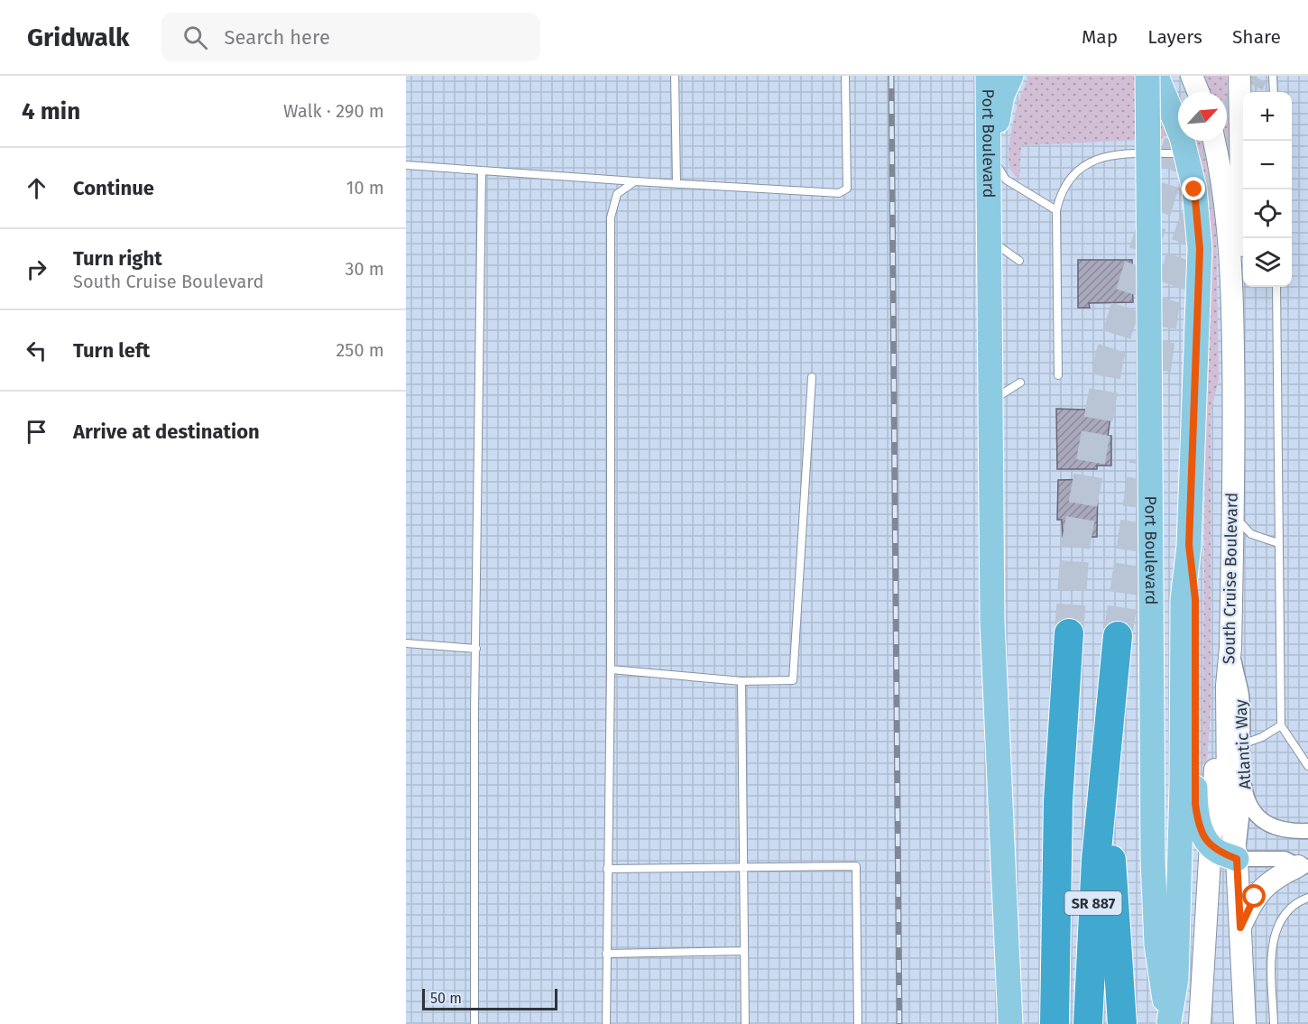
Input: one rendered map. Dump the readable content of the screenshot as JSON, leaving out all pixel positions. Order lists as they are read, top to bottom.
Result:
{
  "streets": {
    "highway": ["SR 887"],
    "main road": ["Port Boulevard"],
    "street": ["South Cruise Boulevard", "Atlantic Way"]
  },
  "crossings": [
    ["South Cruise Boulevard", "Atlantic Way"]
  ],
  "scale_bar": "50 m",
  "north": "top right",
  "page": {
    "header": "Gridwalk",
    "search": "Search here",
    "nav": ["Map", "Layers", "Share"],
    "heading": ["4 min", "Walk · 290 m"],
    "map_buttons": ["+", "−"],
    "list": [
      ["Continue", "10 m"],
      ["Turn right", "South Cruise Boulevard", "30 m"],
      ["Turn left", "250 m"],
      "Arrive at destination"
    ],
    "scale": "50 m"
  }
}
